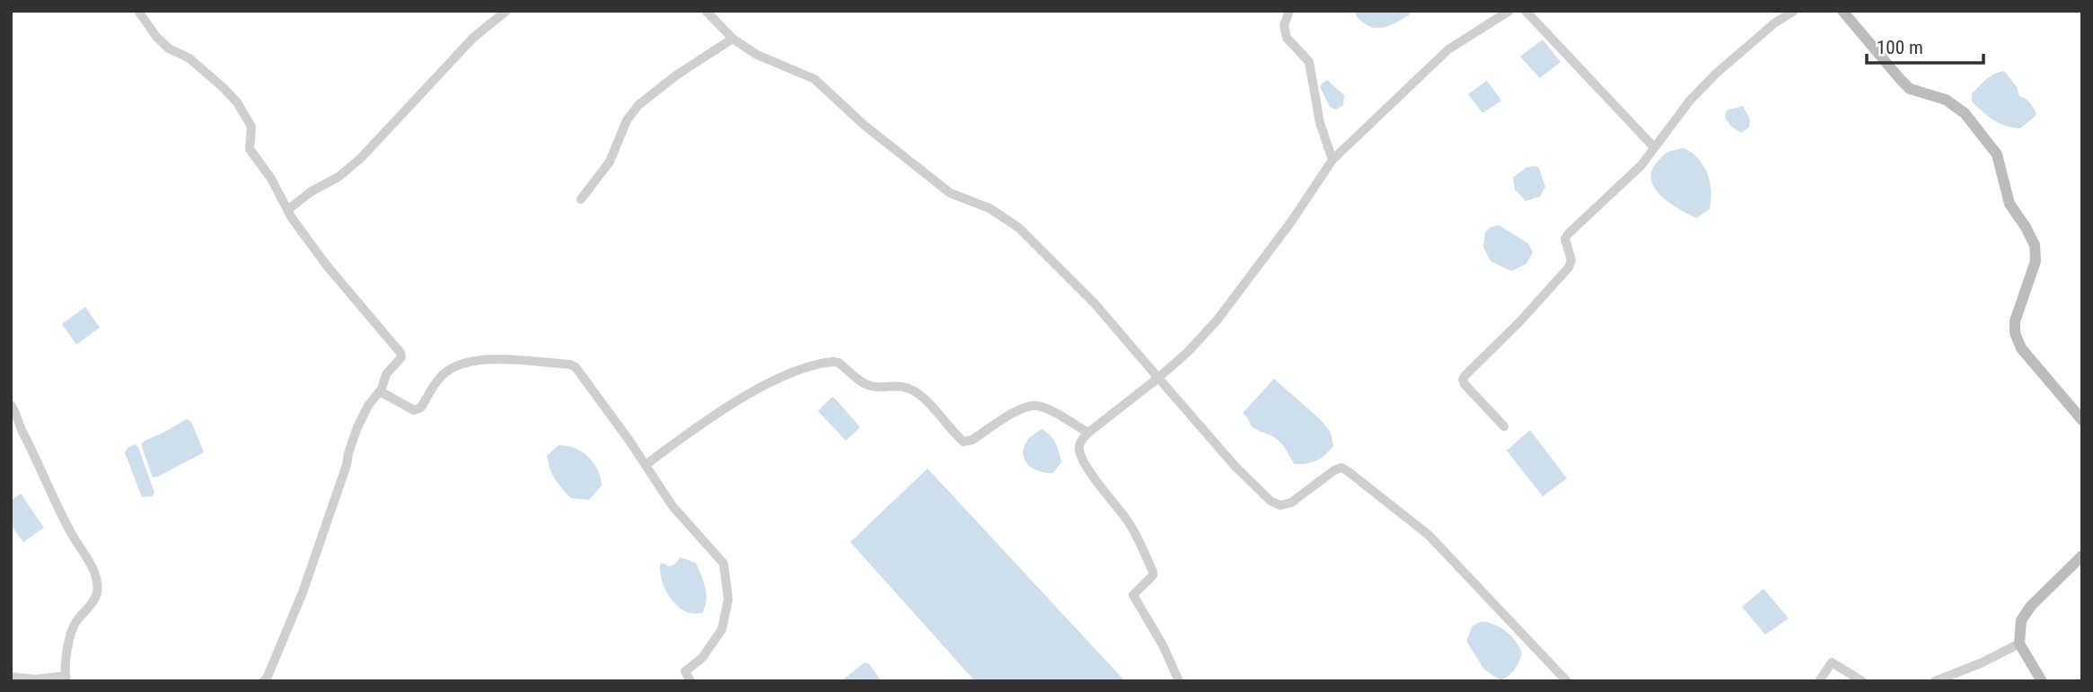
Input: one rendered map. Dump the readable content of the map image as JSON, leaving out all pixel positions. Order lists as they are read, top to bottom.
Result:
{
  "scale_bar": "100 m"
}
